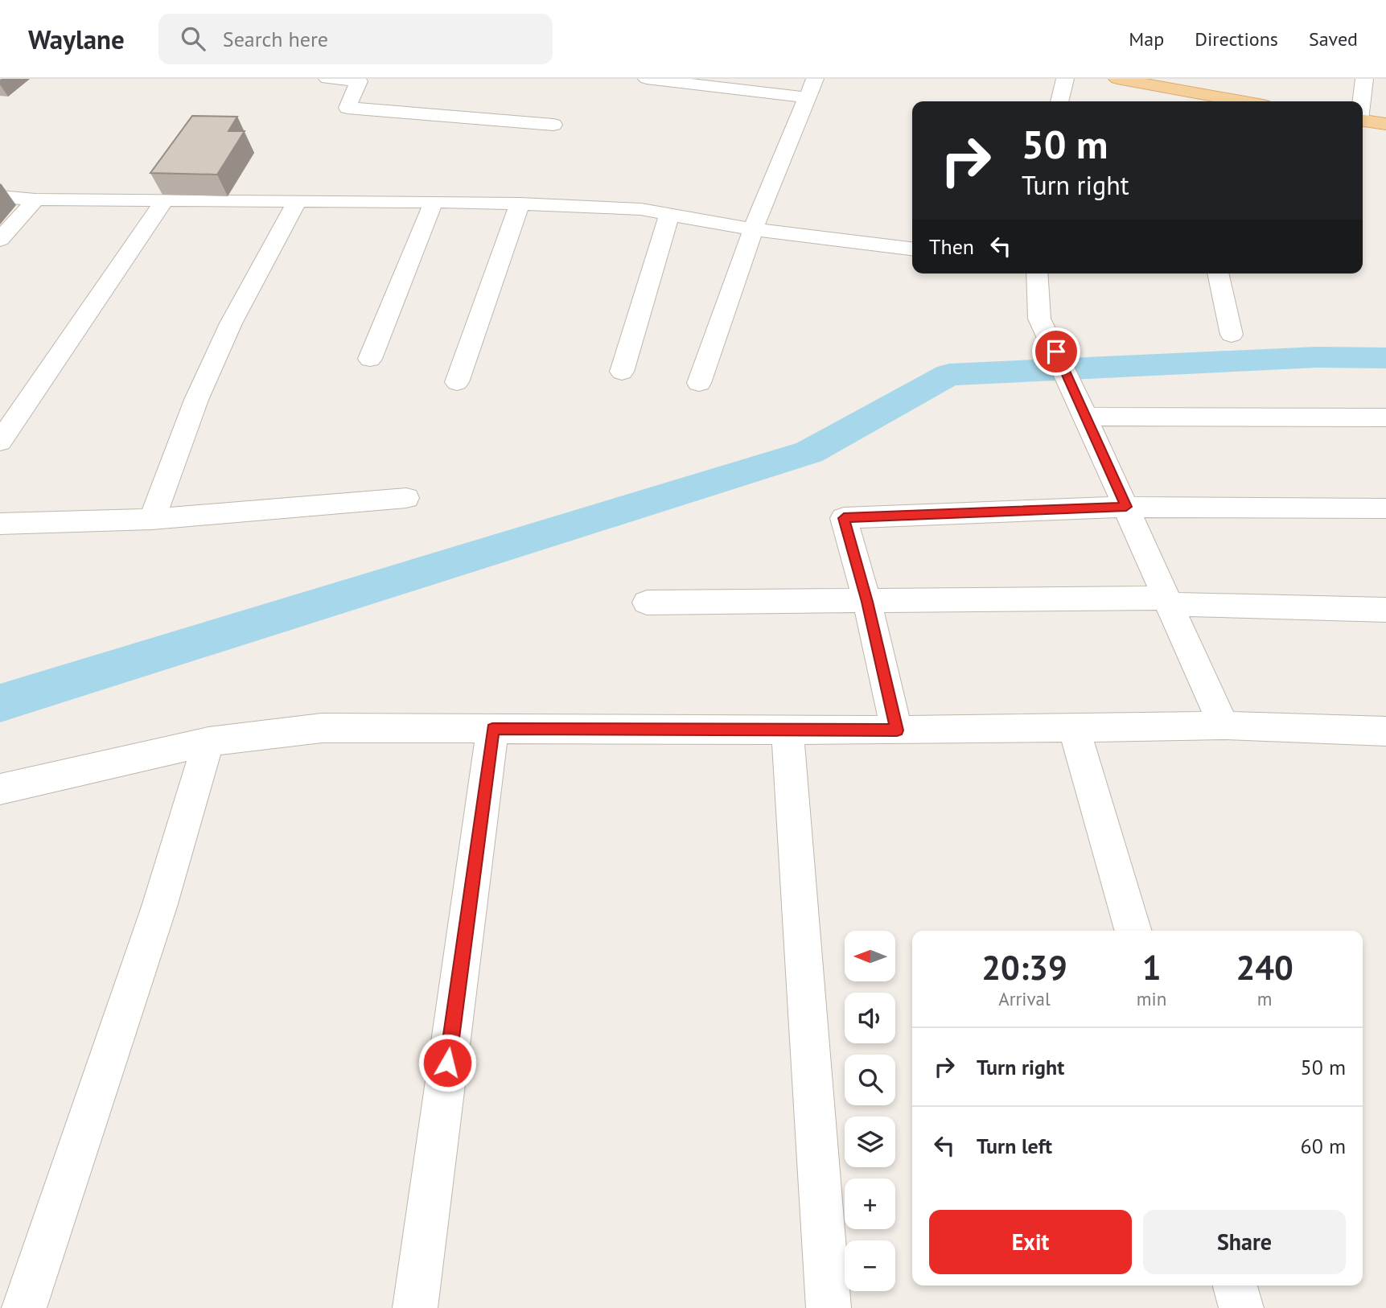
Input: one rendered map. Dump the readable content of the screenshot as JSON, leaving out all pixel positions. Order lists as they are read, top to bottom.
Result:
{
  "north": "left",
  "page": {
    "header": "Waylane",
    "search": "Search here",
    "nav": ["Map", "Directions", "Saved"],
    "turn": ["50 m", "Turn right"],
    "then": "Then",
    "map_buttons": ["+", "−"],
    "eta": [
      "20:39",
      "Arrival",
      "1",
      "min",
      "240",
      "m"
    ],
    "list": [
      {
        "name": "Turn right",
        "value": "50 m"
      },
      {
        "name": "Turn left",
        "value": "60 m"
      }
    ],
    "buttons": ["Exit", "Share"]
  }
}
